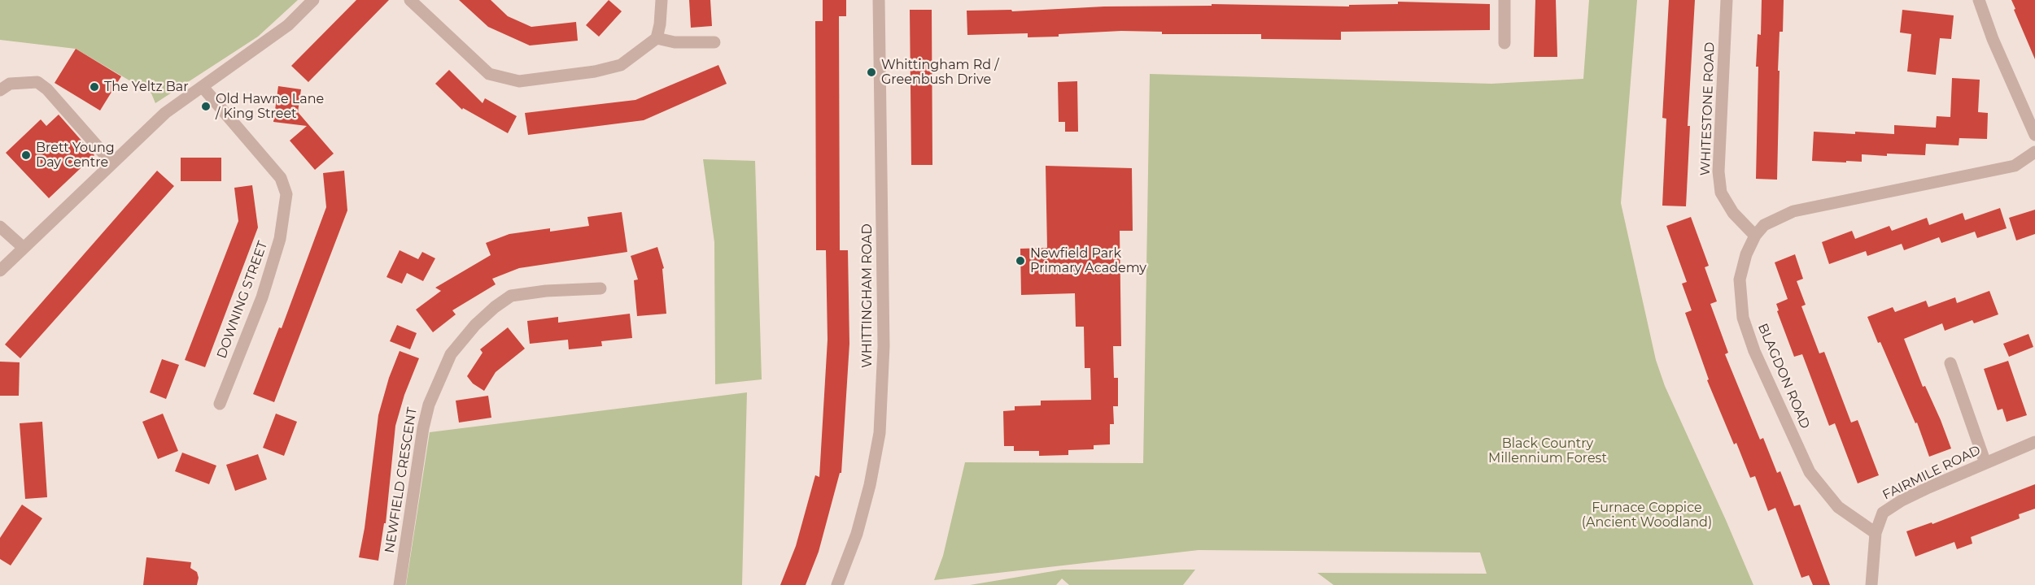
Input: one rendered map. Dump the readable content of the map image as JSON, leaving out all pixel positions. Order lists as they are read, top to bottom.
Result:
{
  "streets": {
    "street": [
      "WHITESTONE ROAD",
      "WHITTINGHAM ROAD",
      "DOWNING STREET",
      "BLAGDON ROAD",
      "FAIRMILE ROAD",
      "NEWFIELD CRESCENT"
    ]
  },
  "crossings": [
    ["WHITESTONE ROAD", "BLAGDON ROAD"],
    ["BLAGDON ROAD", "FAIRMILE ROAD"]
  ],
  "parks": ["Black Country Millennium Forest", "Furnace Coppice (Ancient Woodland)"],
  "places": [
    "Whittingham Rd / Greenbush Drive",
    "The Yeltz Bar",
    "Old Hawne Lane / King Street",
    "Brett Young Day Centre",
    "Newfield Park Primary Academy"
  ]
}
